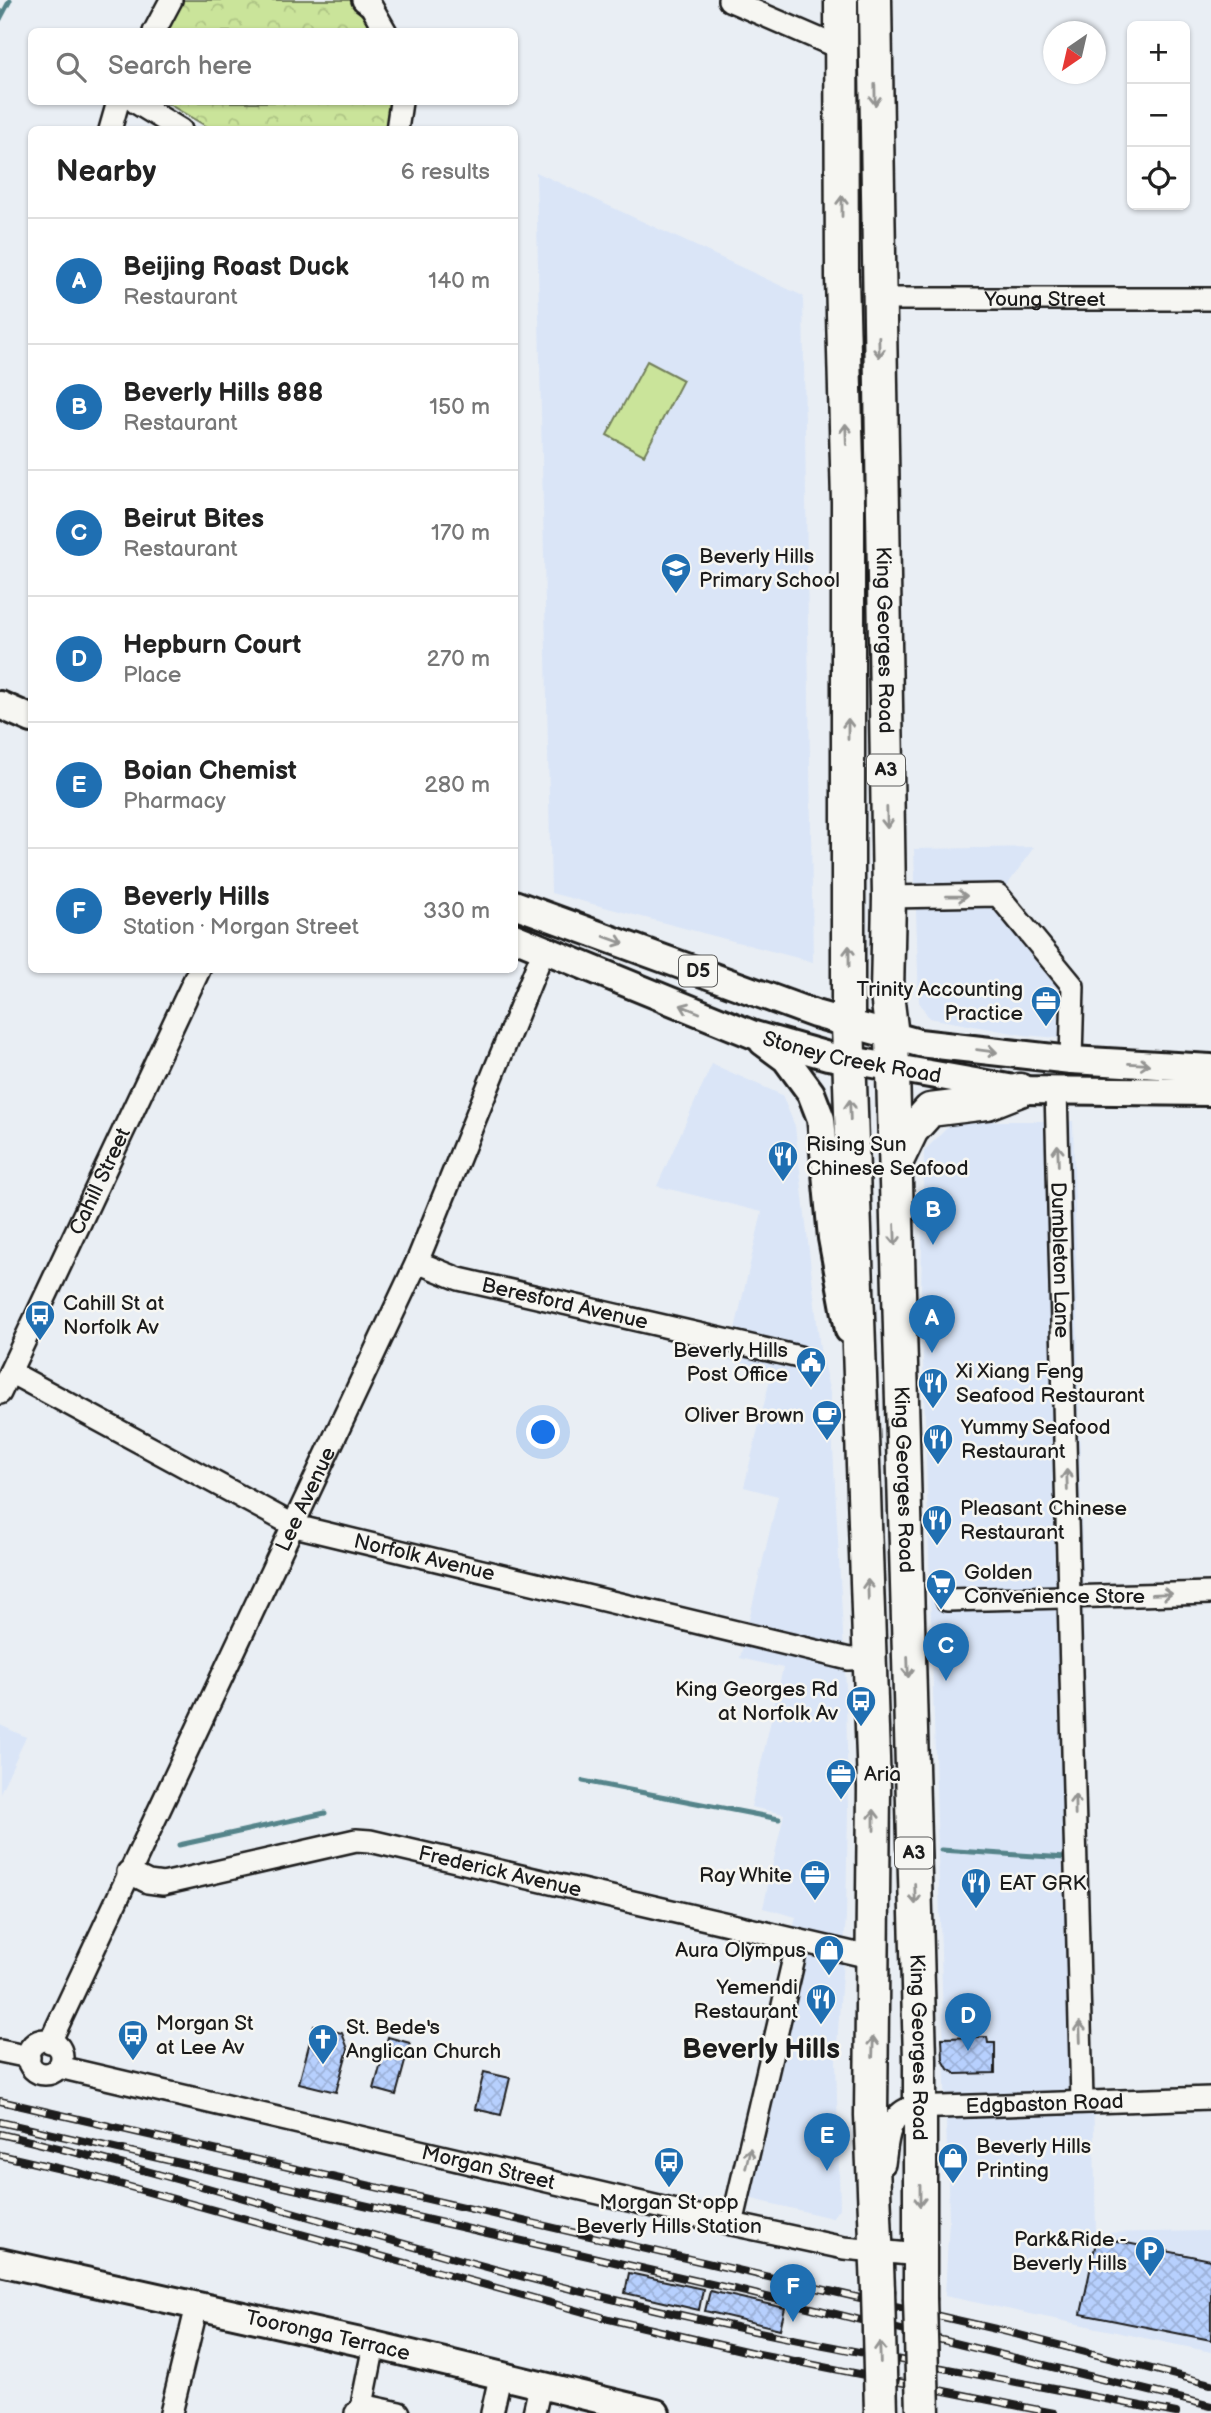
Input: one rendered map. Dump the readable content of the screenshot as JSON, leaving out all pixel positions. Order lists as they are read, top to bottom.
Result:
{
  "streets": {
    "highway": ["King Georges Road", "A3"],
    "main road": ["D5", "Stoney Creek Road", "Tooronga Terrace"],
    "street": [
      "Young Street",
      "Cahill Street",
      "Dumbleton Lane",
      "Beresford Avenue",
      "Lee Avenue",
      "Norfolk Avenue",
      "Frederick Avenue",
      "Edgbaston Road",
      "Morgan Street"
    ]
  },
  "crossings": [
    ["Young Street", "King Georges Road"],
    ["King Georges Road", "Stoney Creek Road"],
    ["King Georges Road", "Norfolk Avenue"],
    ["King Georges Road", "Frederick Avenue"],
    ["King Georges Road", "Edgbaston Road"],
    ["King Georges Road", "Morgan Street"],
    ["Stoney Creek Road", "Dumbleton Lane"],
    ["Stoney Creek Road", "Lee Avenue"],
    ["Cahill Street", "Norfolk Avenue"],
    ["Dumbleton Lane", "Edgbaston Road"],
    ["Beresford Avenue", "Lee Avenue"],
    ["Lee Avenue", "Norfolk Avenue"],
    ["Lee Avenue", "Frederick Avenue"],
    ["Lee Avenue", "Morgan Street"]
  ],
  "one_way": ["Dumbleton Lane"],
  "districts": ["Beverly Hills"],
  "places": {
    "school or university": ["Beverly Hills Primary School"],
    "office": ["Trinity Accounting Practice", "Aria", "Ray White"],
    "restaurant": [
      "Rising Sun Chinese Seafood",
      "Xi Xiang Feng Seafood Restaurant",
      "Yummy Seafood Restaurant",
      "Pleasant Chinese Restaurant",
      "EAT GRK",
      "Yemendi Restaurant"
    ],
    "bus stop": [
      "Cahill St at Norfolk Av",
      "King Georges Rd at Norfolk Av",
      "Morgan St at Lee Av",
      "Morgan St opp Beverly Hills Station"
    ],
    "public building": ["Beverly Hills Post Office"],
    "cafe": ["Oliver Brown"],
    "supermarket": ["Golden Convenience Store"],
    "shop": ["Aura Olympus", "Beverly Hills Printing"],
    "church": ["St. Bede's Anglican Church"],
    "parking": ["Park&Ride - Beverly Hills"]
  },
  "north": "bottom left",
  "page": {
    "map_buttons": ["+", "−"],
    "search": "Search here",
    "heading": ["Nearby", "6 results"],
    "list": [
      {
        "mark": "A",
        "name": "Beijing Roast Duck",
        "note": "Restaurant",
        "value": "140 m"
      },
      {
        "mark": "B",
        "name": "Beverly Hills 888",
        "note": "Restaurant",
        "value": "150 m"
      },
      {
        "mark": "C",
        "name": "Beirut Bites",
        "note": "Restaurant",
        "value": "170 m"
      },
      {
        "mark": "D",
        "name": "Hepburn Court",
        "note": "Place",
        "value": "270 m"
      },
      {
        "mark": "E",
        "name": "Boian Chemist",
        "note": "Pharmacy",
        "value": "280 m"
      },
      {
        "mark": "F",
        "name": "Beverly Hills",
        "note": "Station · Morgan Street",
        "value": "330 m"
      }
    ],
    "pins": [
      "B",
      "A",
      "C",
      "D",
      "E",
      "F"
    ]
  }
}
